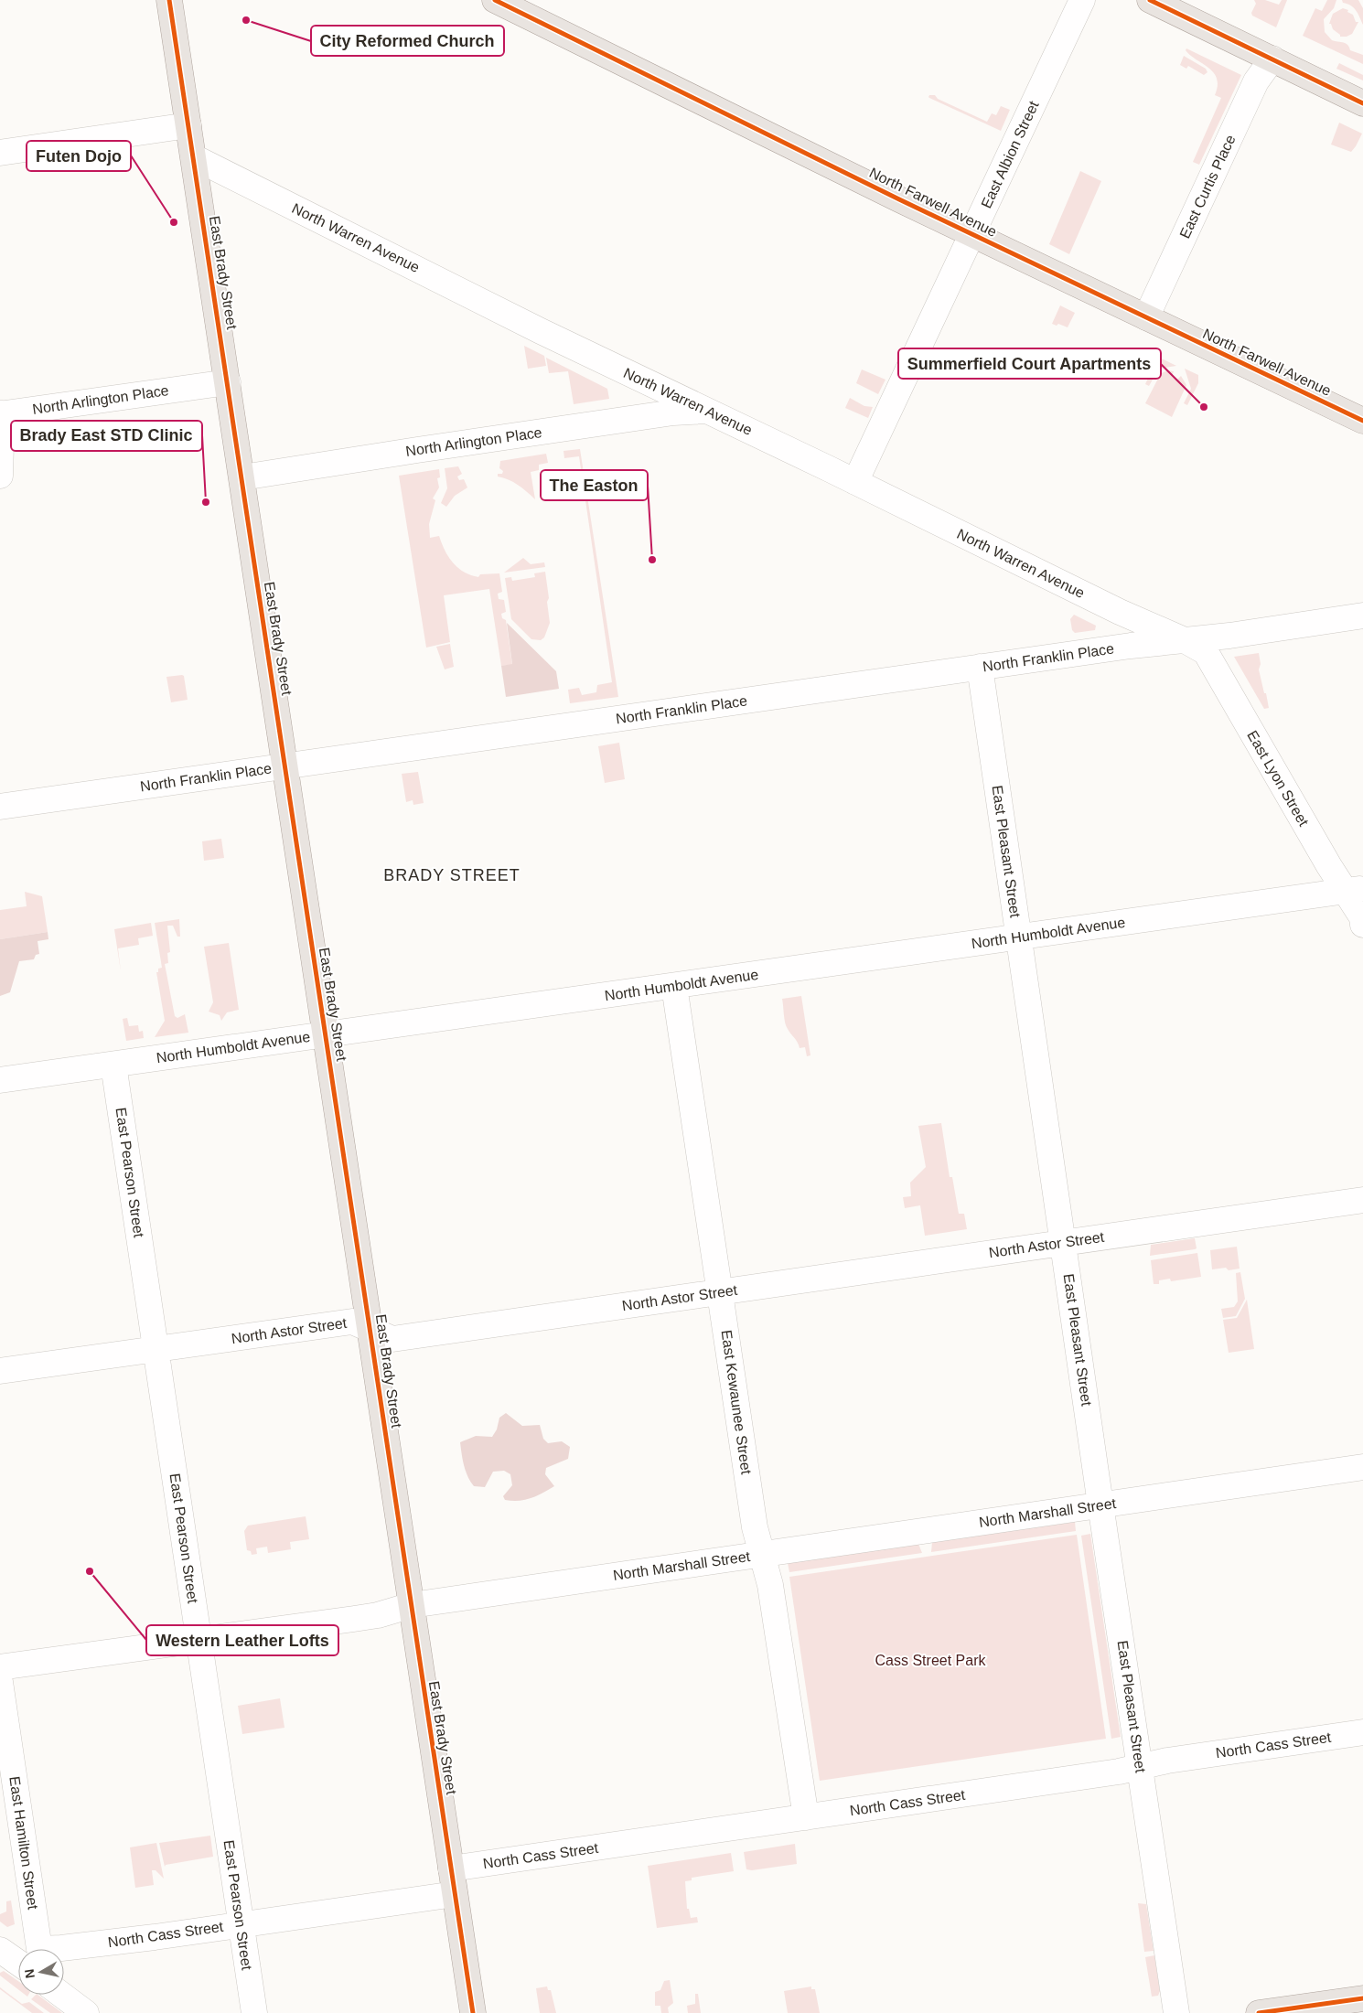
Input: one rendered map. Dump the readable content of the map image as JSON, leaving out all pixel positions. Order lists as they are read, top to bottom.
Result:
{
  "streets": {
    "main road": ["North Farwell Avenue", "East Brady Street"],
    "street": [
      "East Albion Street",
      "East Curtis Place",
      "North Warren Avenue",
      "North Arlington Place",
      "North Franklin Place",
      "East Lyon Street",
      "East Pleasant Street",
      "North Humboldt Avenue",
      "East Pearson Street",
      "North Astor Street",
      "East Kewaunee Street",
      "North Marshall Street",
      "North Cass Street",
      "East Hamilton Street"
    ]
  },
  "crossings": [
    ["East Albion Street", "North Farwell Avenue"],
    ["East Albion Street", "North Warren Avenue"],
    ["East Curtis Place", "North Farwell Avenue"],
    ["North Warren Avenue", "East Brady Street"],
    ["North Warren Avenue", "North Arlington Place"],
    ["North Warren Avenue", "North Franklin Place"],
    ["North Warren Avenue", "East Lyon Street"],
    ["East Brady Street", "North Arlington Place"],
    ["East Brady Street", "North Franklin Place"],
    ["East Brady Street", "North Humboldt Avenue"],
    ["East Brady Street", "North Astor Street"],
    ["East Brady Street", "North Marshall Street"],
    ["East Brady Street", "North Cass Street"],
    ["North Franklin Place", "East Lyon Street"],
    ["North Franklin Place", "East Pleasant Street"],
    ["East Lyon Street", "North Humboldt Avenue"],
    ["East Pleasant Street", "North Humboldt Avenue"],
    ["East Pleasant Street", "North Astor Street"],
    ["East Pleasant Street", "North Marshall Street"],
    ["East Pleasant Street", "North Cass Street"],
    ["North Humboldt Avenue", "East Pearson Street"],
    ["North Humboldt Avenue", "East Kewaunee Street"],
    ["East Pearson Street", "North Astor Street"],
    ["East Pearson Street", "North Marshall Street"],
    ["East Pearson Street", "North Cass Street"],
    ["North Astor Street", "East Kewaunee Street"],
    ["East Kewaunee Street", "North Marshall Street"],
    ["East Kewaunee Street", "North Cass Street"]
  ],
  "districts": ["BRADY STREET"],
  "parks": ["Cass Street Park"],
  "places": [
    "City Reformed Church",
    "Futen Dojo",
    "Summerfield Court Apartments",
    "Brady East STD Clinic",
    "The Easton",
    "Western Leather Lofts"
  ],
  "north": "left"
}
